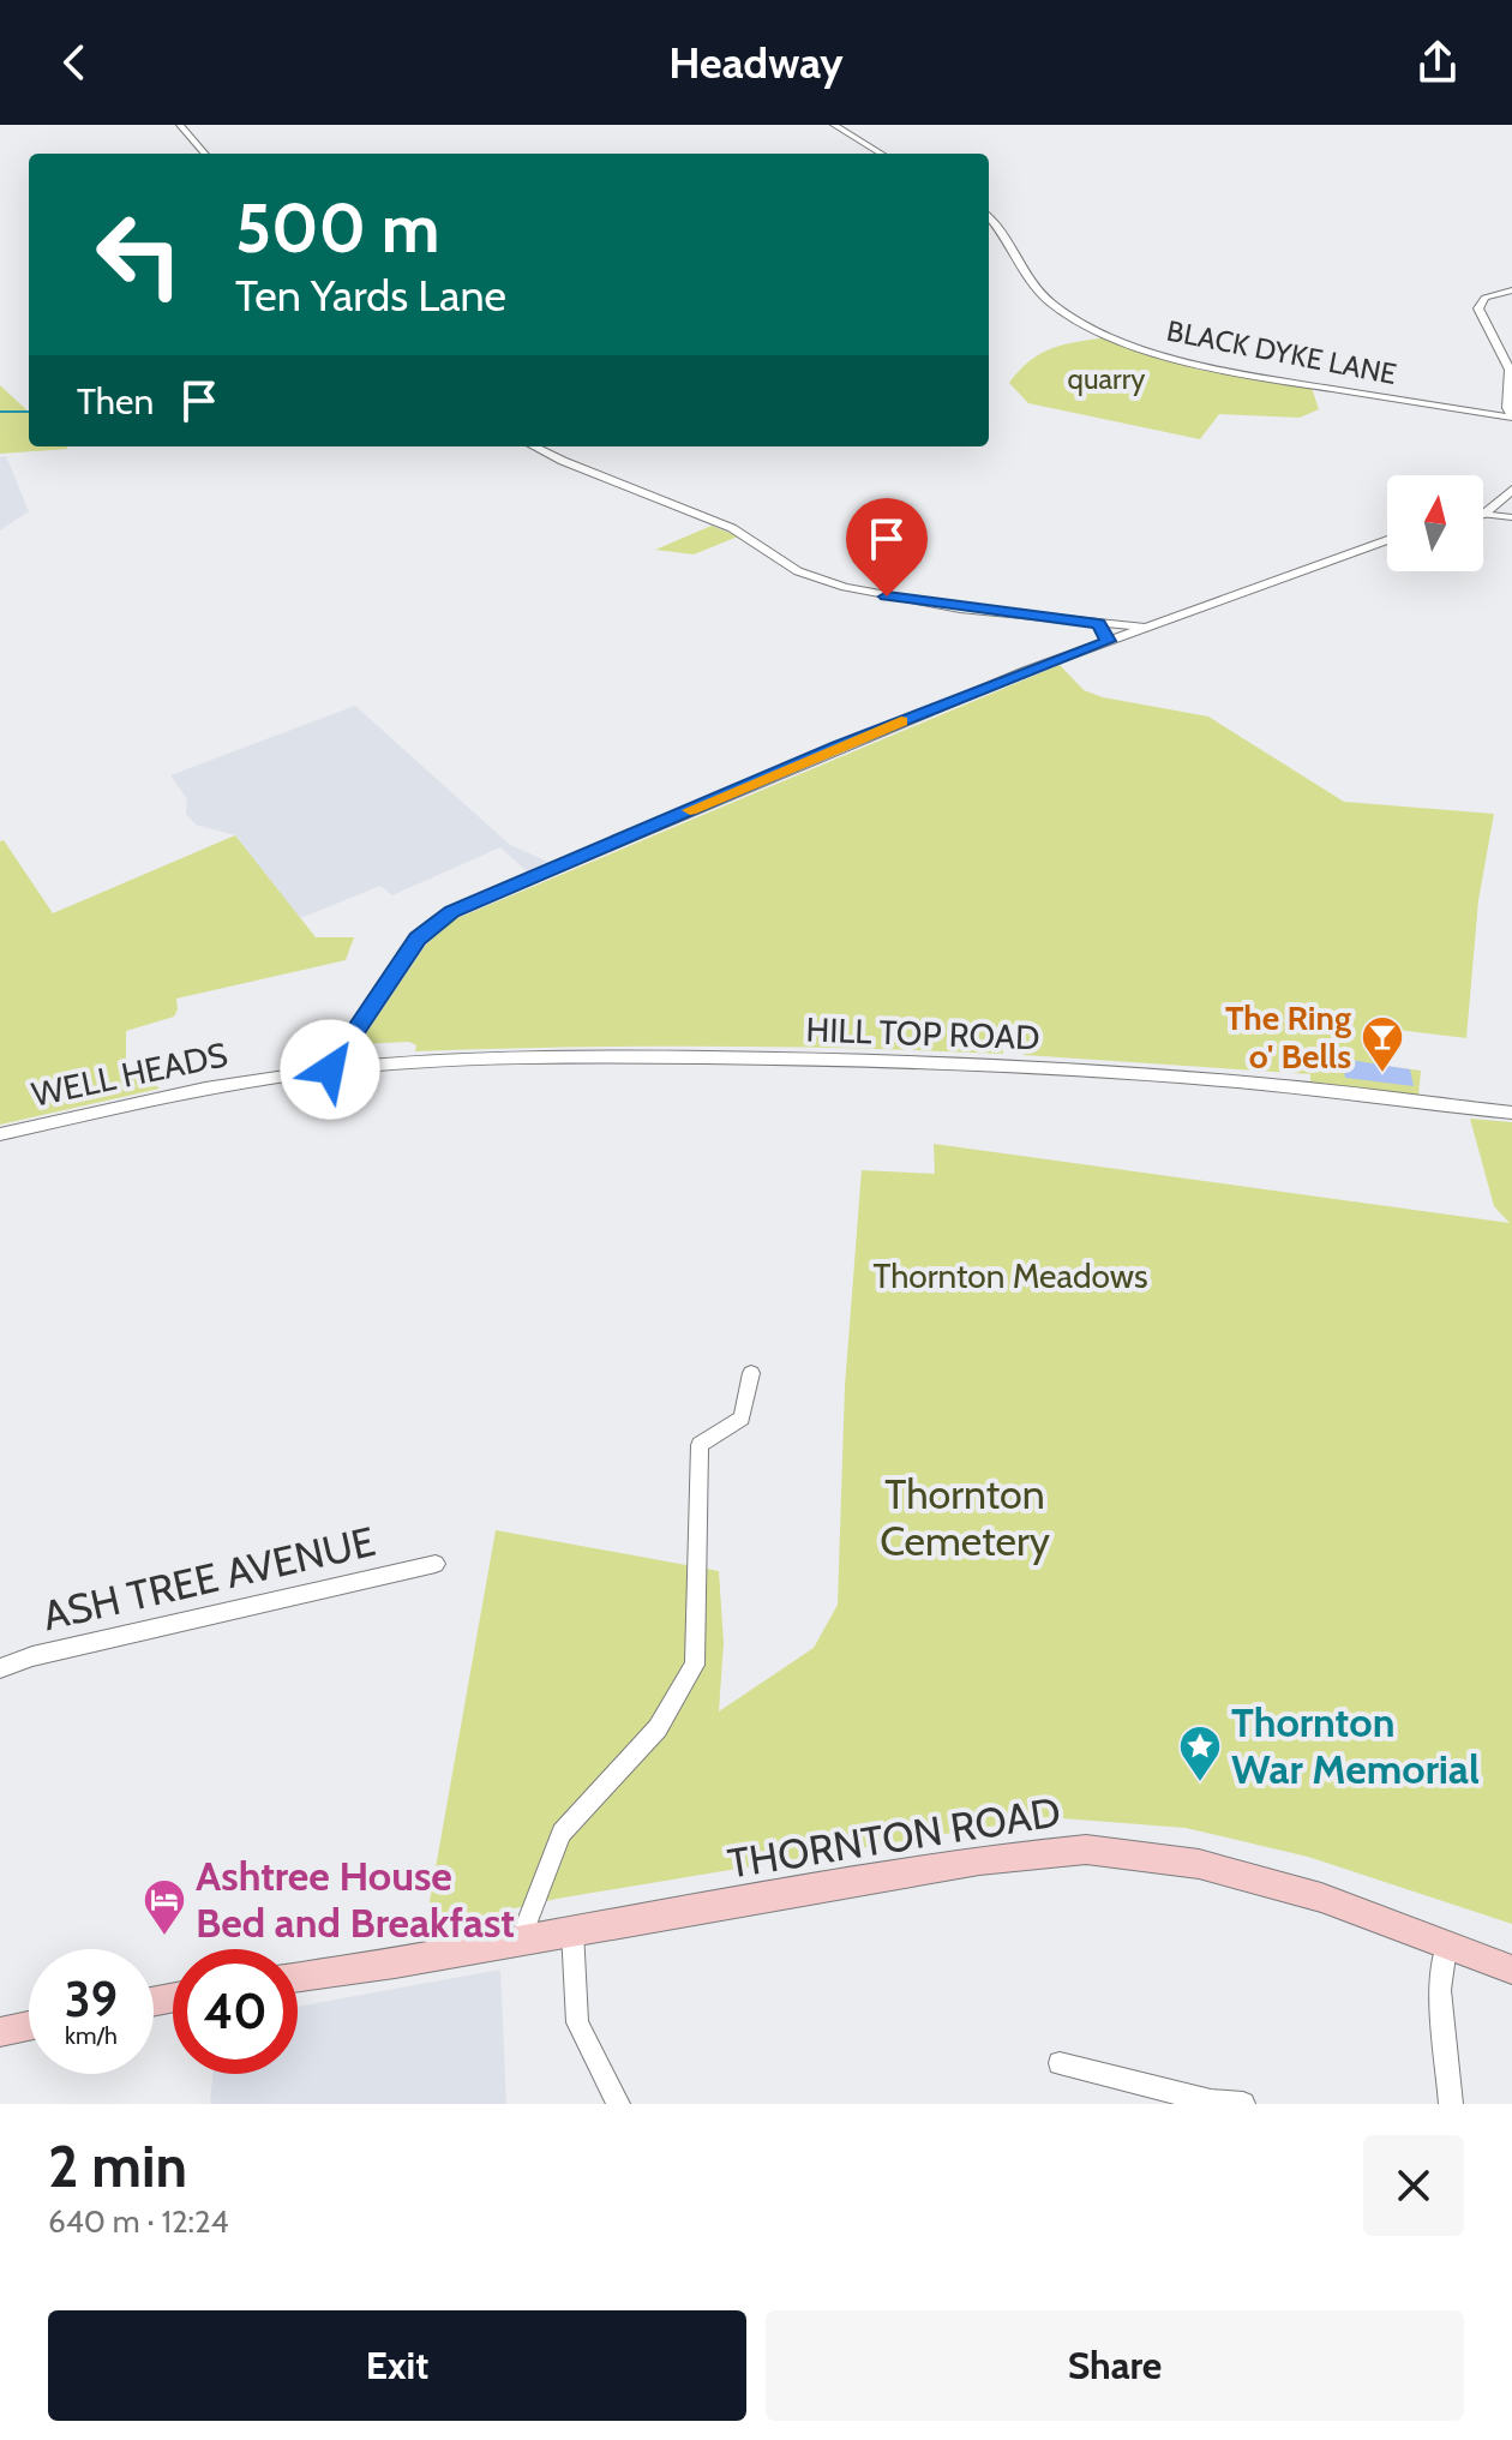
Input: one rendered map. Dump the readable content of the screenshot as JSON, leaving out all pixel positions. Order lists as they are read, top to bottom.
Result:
{
  "streets": {
    "main road": ["THORNTON ROAD"],
    "street": [
      "BLACK DYKE LANE",
      "HILL TOP ROAD",
      "WELL HEADS",
      "ASH TREE AVENUE"
    ]
  },
  "crossings": [
    ["HILL TOP ROAD", "WELL HEADS"]
  ],
  "parks": ["quarry", "Thornton Meadows", "Thornton Cemetery"],
  "places": {
    "bar": ["The Ring o' Bells"],
    "place": ["Thornton War Memorial"],
    "hotel": ["Ashtree House Bed and Breakfast"]
  },
  "north": "top",
  "page": {
    "header": "Headway",
    "turn": ["500 m", "Ten Yards Lane"],
    "then": "Then",
    "speed": "39 km/h",
    "limit": "40",
    "heading": ["2 min", "640 m · 12:24"],
    "buttons": ["Exit", "Share"]
  }
}
